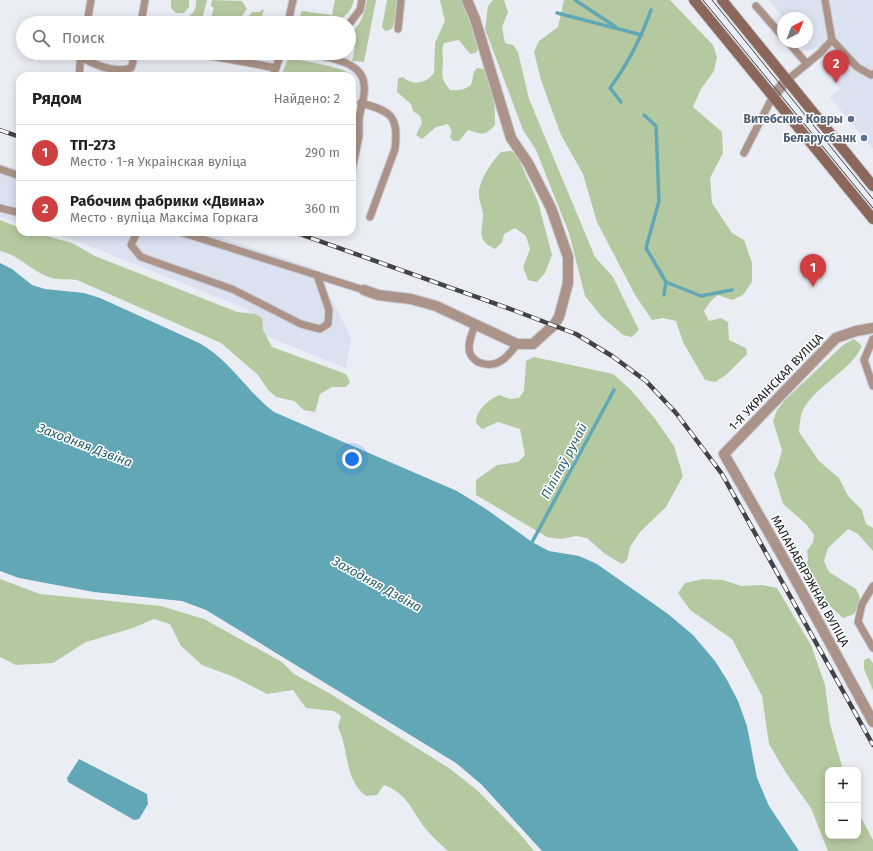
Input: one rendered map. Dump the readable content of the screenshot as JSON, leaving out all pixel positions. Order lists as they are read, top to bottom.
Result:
{
  "streets": {
    "street": ["1-Я УКРАІНСКАЯ ВУЛІЦА", "МАЛАНАБЯРЭЖНАЯ ВУЛІЦА"]
  },
  "crossings": [
    ["1-Я УКРАІНСКАЯ ВУЛІЦА", "МАЛАНАБЯРЭЖНАЯ ВУЛІЦА"]
  ],
  "water": ["Заходняя Дзвіна", "Піліпаў ручай"],
  "places": ["Витебские Ковры", "Беларусбанк"],
  "north": "top right",
  "page": {
    "search": "Поиск",
    "pins": ["2", "1"],
    "heading": ["Рядом", "Найдено: 2"],
    "list": [
      {
        "mark": "1",
        "name": "ТП-273",
        "note": "Место · 1-я Украінская вуліца",
        "value": "290 m"
      },
      {
        "mark": "2",
        "name": "Рабочим фабрики «Двина»",
        "note": "Место · вуліца Максіма Горкага",
        "value": "360 m"
      }
    ],
    "map_buttons": ["+", "−"]
  }
}
